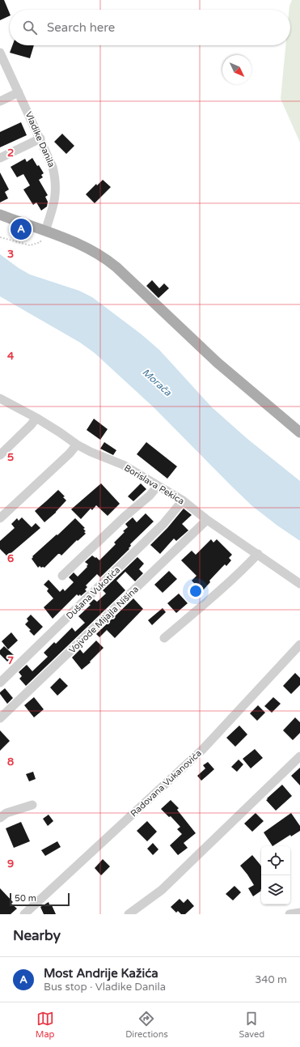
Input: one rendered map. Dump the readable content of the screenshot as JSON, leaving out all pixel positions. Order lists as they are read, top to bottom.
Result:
{
  "streets": {
    "street": [
      "Vladike Danila",
      "Borislava Pekica",
      "Dušana Vukotića",
      "Vojvode Mijajla Nišina",
      "Radovana Vukanovića"
    ]
  },
  "crossings": [
    ["Borislava Pekica", "Dušana Vukotića"],
    ["Borislava Pekica", "Vojvode Mijajla Nišina"]
  ],
  "water": ["Morača"],
  "scale_bar": "50 m",
  "north": "bottom right",
  "page": {
    "search": "Search here",
    "pins": "A",
    "scale": "50 m",
    "heading": "Nearby",
    "list": [
      {
        "mark": "A",
        "name": "Most Andrije Kažića",
        "note": "Bus stop · Vladike Danila",
        "value": "340 m"
      }
    ],
    "nav": ["Map", "Directions", "Saved"]
  },
  "grid": {
    "rows": [
      "2",
      "3",
      "4",
      "5",
      "6",
      "7",
      "8",
      "9"
    ]
  }
}
